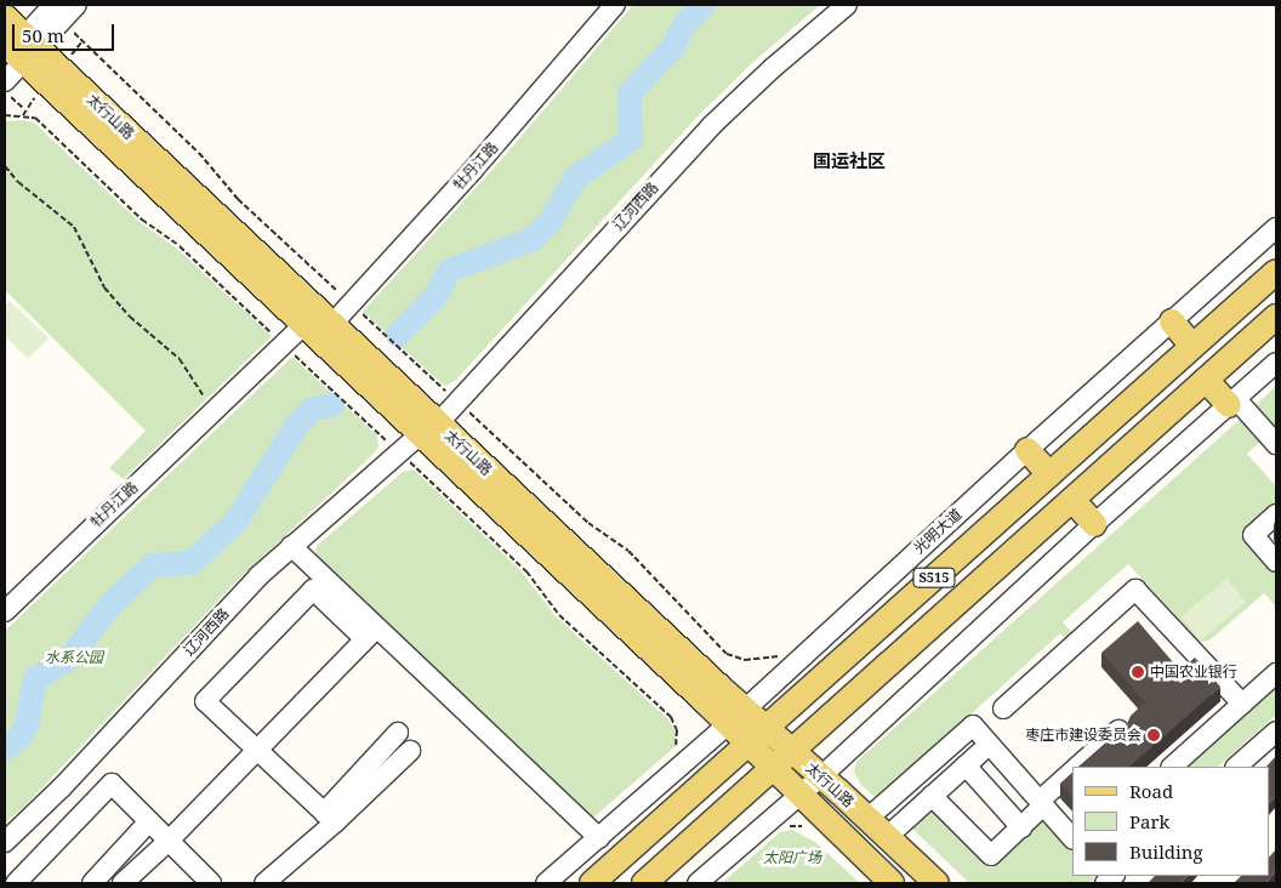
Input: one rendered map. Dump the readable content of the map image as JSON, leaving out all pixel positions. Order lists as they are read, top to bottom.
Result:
{
  "streets": {
    "main road": ["太行山路", "S515"],
    "street": ["牡丹江路", "辽河西路", "光明大道"]
  },
  "crossings": [
    ["太行山路", "牡丹江路"],
    ["太行山路", "辽河西路"],
    ["太行山路", "光明大道"],
    ["太行山路", "S515"]
  ],
  "districts": ["国运社区"],
  "parks": ["水系公园", "太阳广场"],
  "places": ["中国农业银行", "枣庄市建设委员会"],
  "legend": ["Road", "Park", "Building"],
  "scale_bar": "50 m"
}
